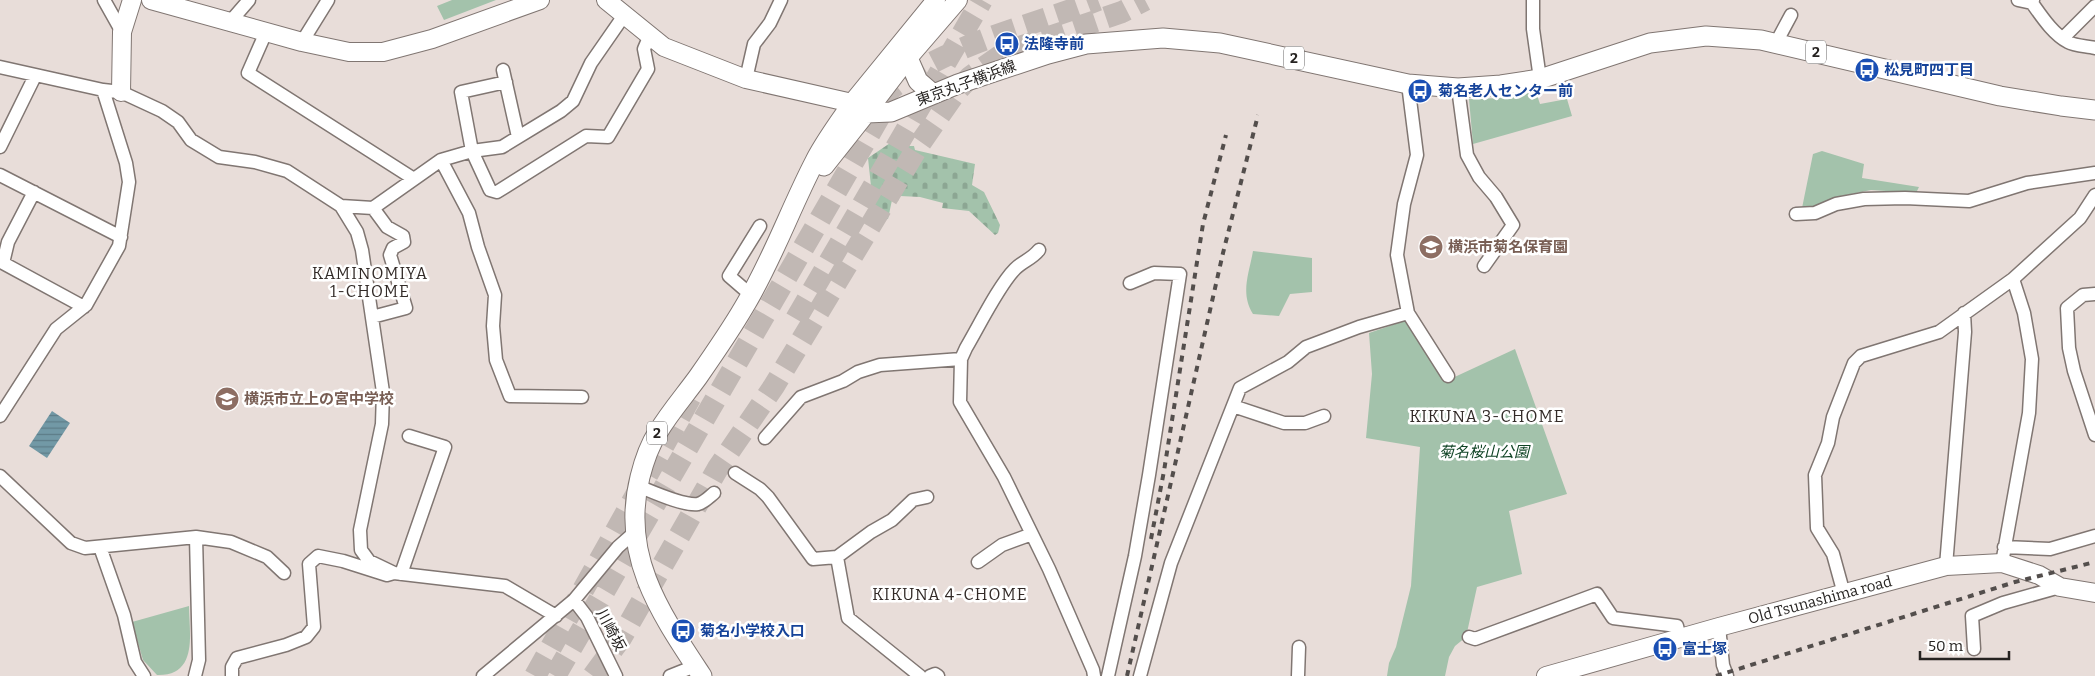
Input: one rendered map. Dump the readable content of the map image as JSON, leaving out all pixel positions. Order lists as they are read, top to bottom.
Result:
{
  "streets": {
    "main road": ["2", "東京丸子横浜線"],
    "street": ["Old Tsunashima road", "川崎坂"]
  },
  "crossings": [
    ["2", "東京丸子横浜線"]
  ],
  "districts": ["KAMINOMIYA 1-CHOME", "KIKUNA 3-CHOME", "KIKUNA 4-CHOME"],
  "parks": ["菊名桜山公園"],
  "places": {
    "bus stop": [
      "法隆寺前",
      "松見町四丁目",
      "菊名老人センター前",
      "菊名小学校入口",
      "富士塚"
    ],
    "school or university": ["横浜市菊名保育園", "横浜市立上の宮中学校"]
  },
  "scale_bar": "50 m"
}
